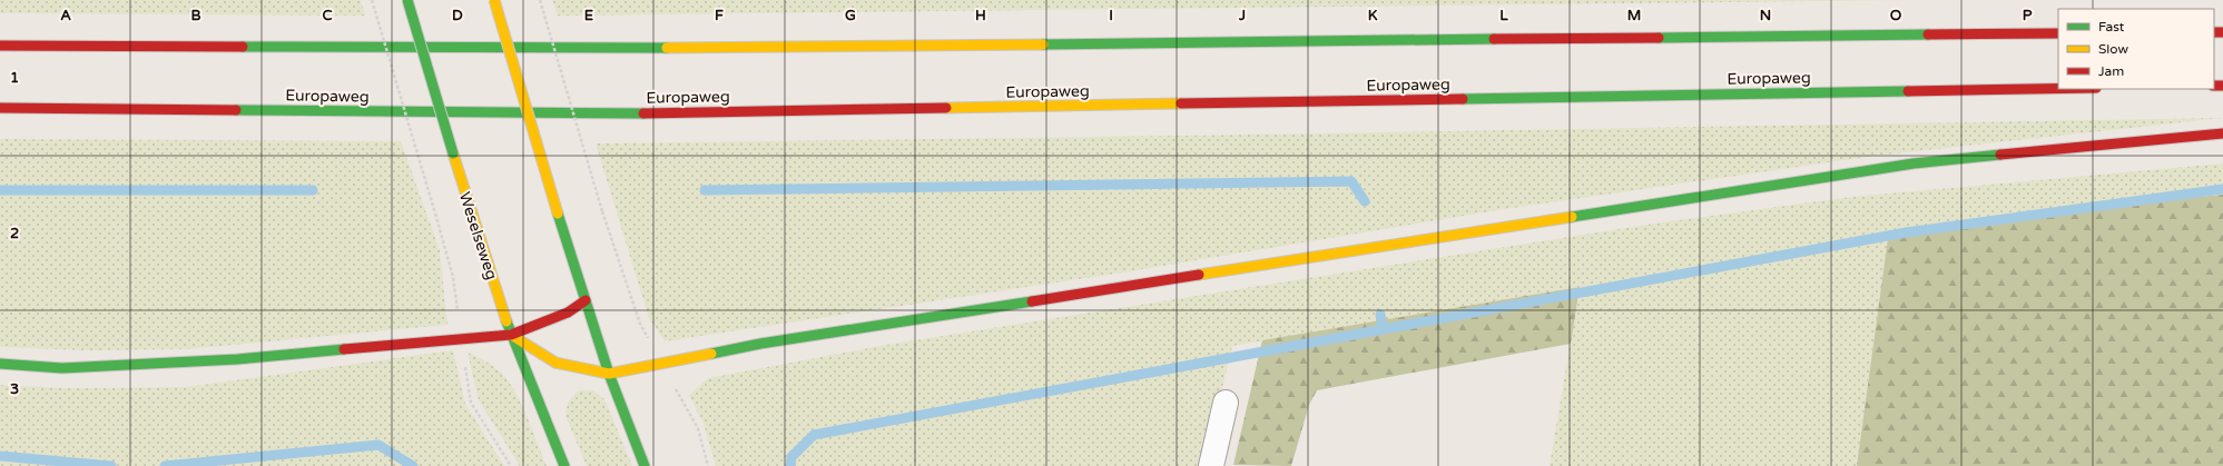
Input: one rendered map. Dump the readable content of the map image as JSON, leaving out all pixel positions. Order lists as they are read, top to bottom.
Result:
{
  "streets": {
    "main road": ["Europaweg", "Weselseweg"]
  },
  "legend": ["Fast", "Slow", "Jam"],
  "grid": {
    "columns": [
      "A",
      "B",
      "C",
      "D",
      "E",
      "F",
      "G",
      "H",
      "I",
      "J",
      "K",
      "L",
      "M",
      "N",
      "O",
      "P"
    ],
    "rows": ["1", "2", "3"]
  }
}
